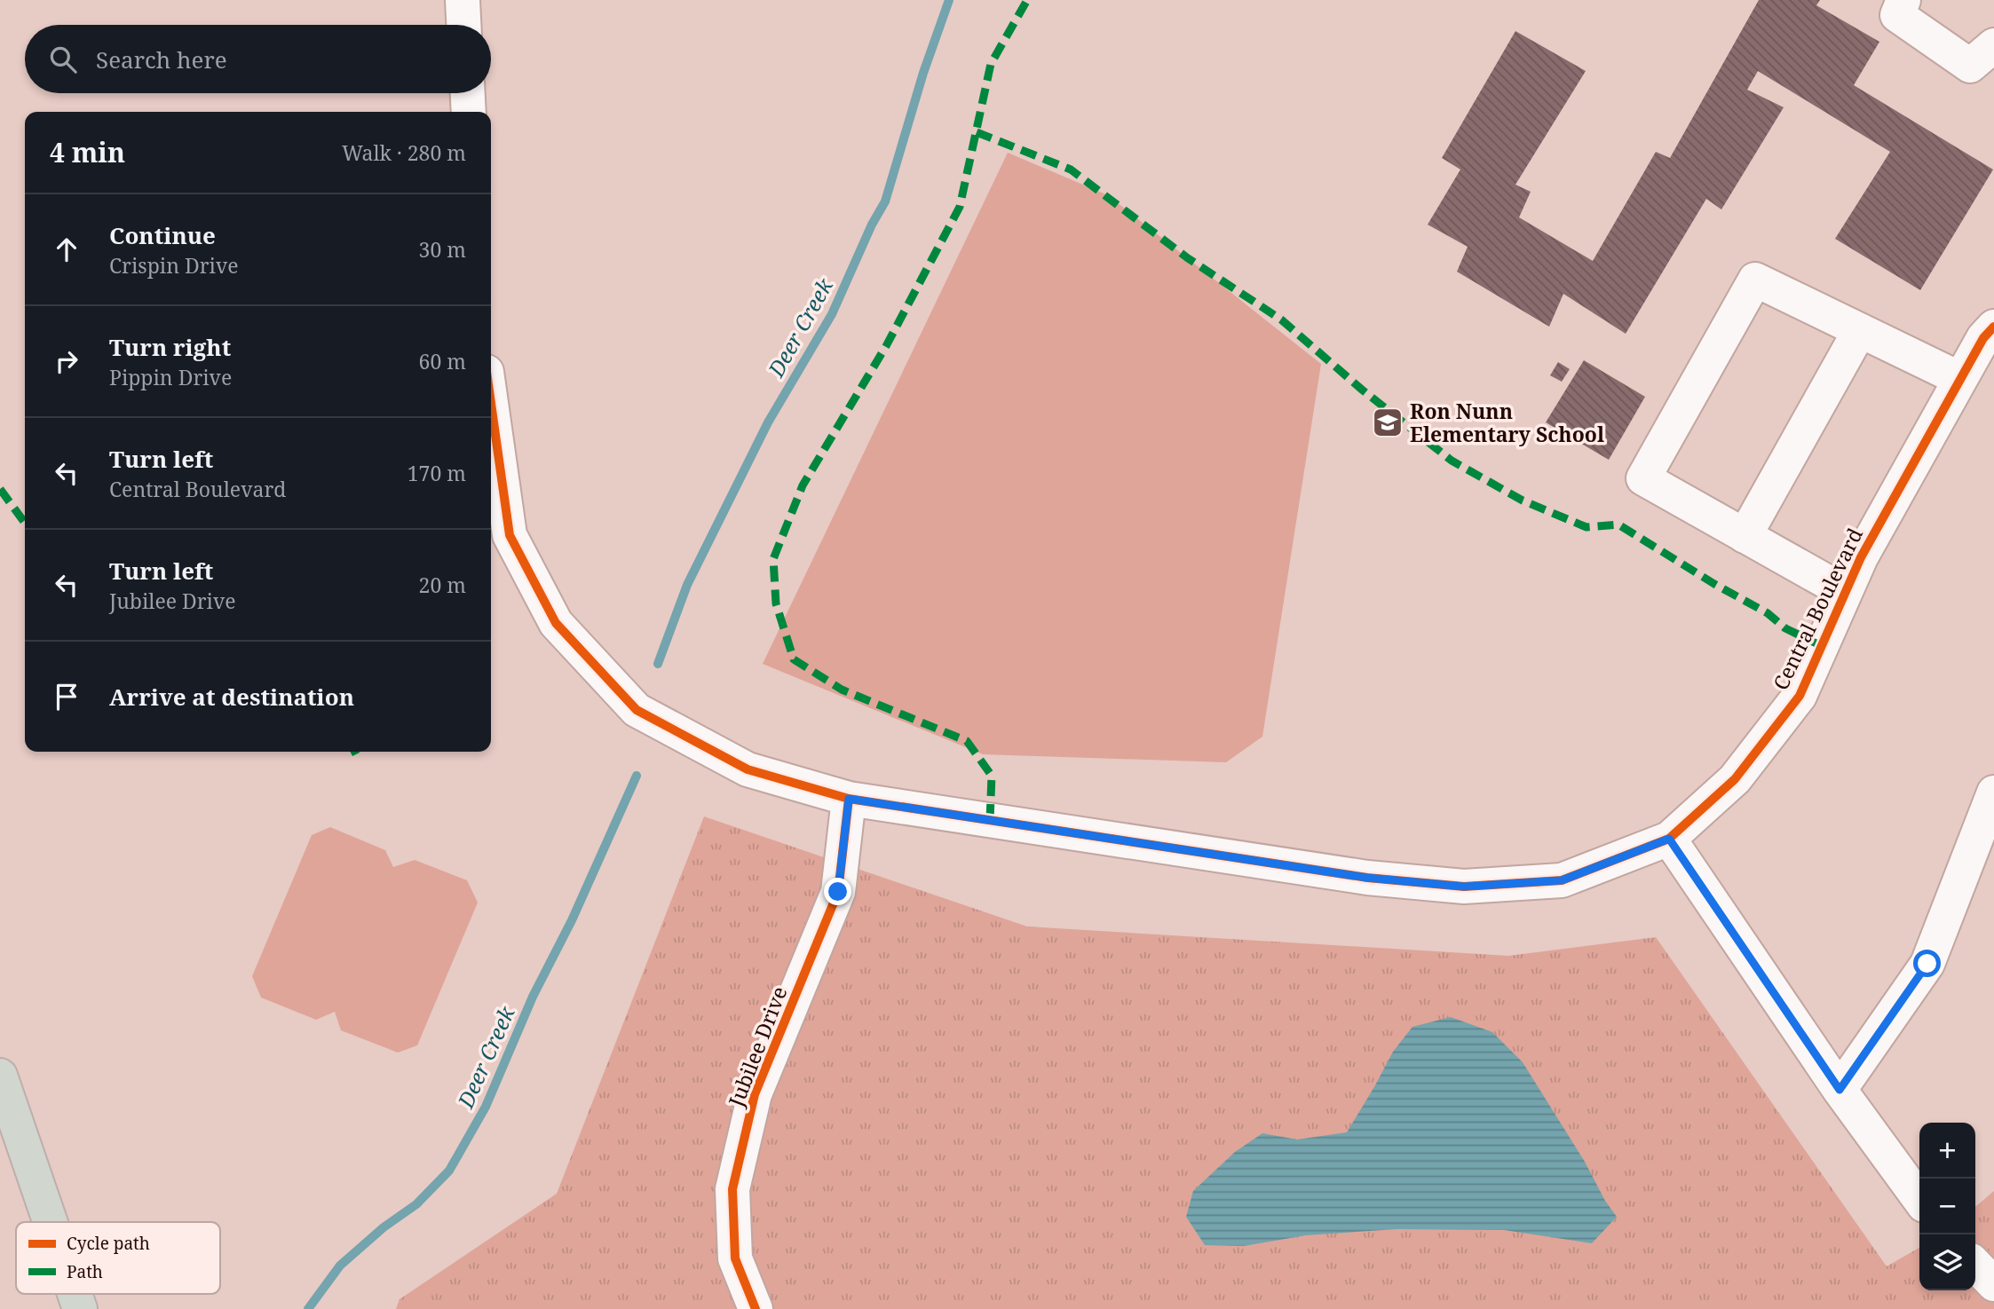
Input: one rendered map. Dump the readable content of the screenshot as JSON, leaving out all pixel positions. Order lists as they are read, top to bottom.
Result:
{
  "streets": {
    "street": ["Central Boulevard", "Jubilee Drive"]
  },
  "crossings": [
    ["Central Boulevard", "Jubilee Drive"]
  ],
  "water": ["Deer Creek"],
  "places": {
    "school or university": ["Ron Nunn Elementary School"]
  },
  "legend": ["Cycle path", "Path"],
  "page": {
    "search": "Search here",
    "heading": ["4 min", "Walk · 280 m"],
    "list": [
      ["Continue", "Crispin Drive", "30 m"],
      ["Turn right", "Pippin Drive", "60 m"],
      ["Turn left", "Central Boulevard", "170 m"],
      ["Turn left", "Jubilee Drive", "20 m"],
      "Arrive at destination"
    ],
    "map_buttons": ["+", "−"]
  }
}
